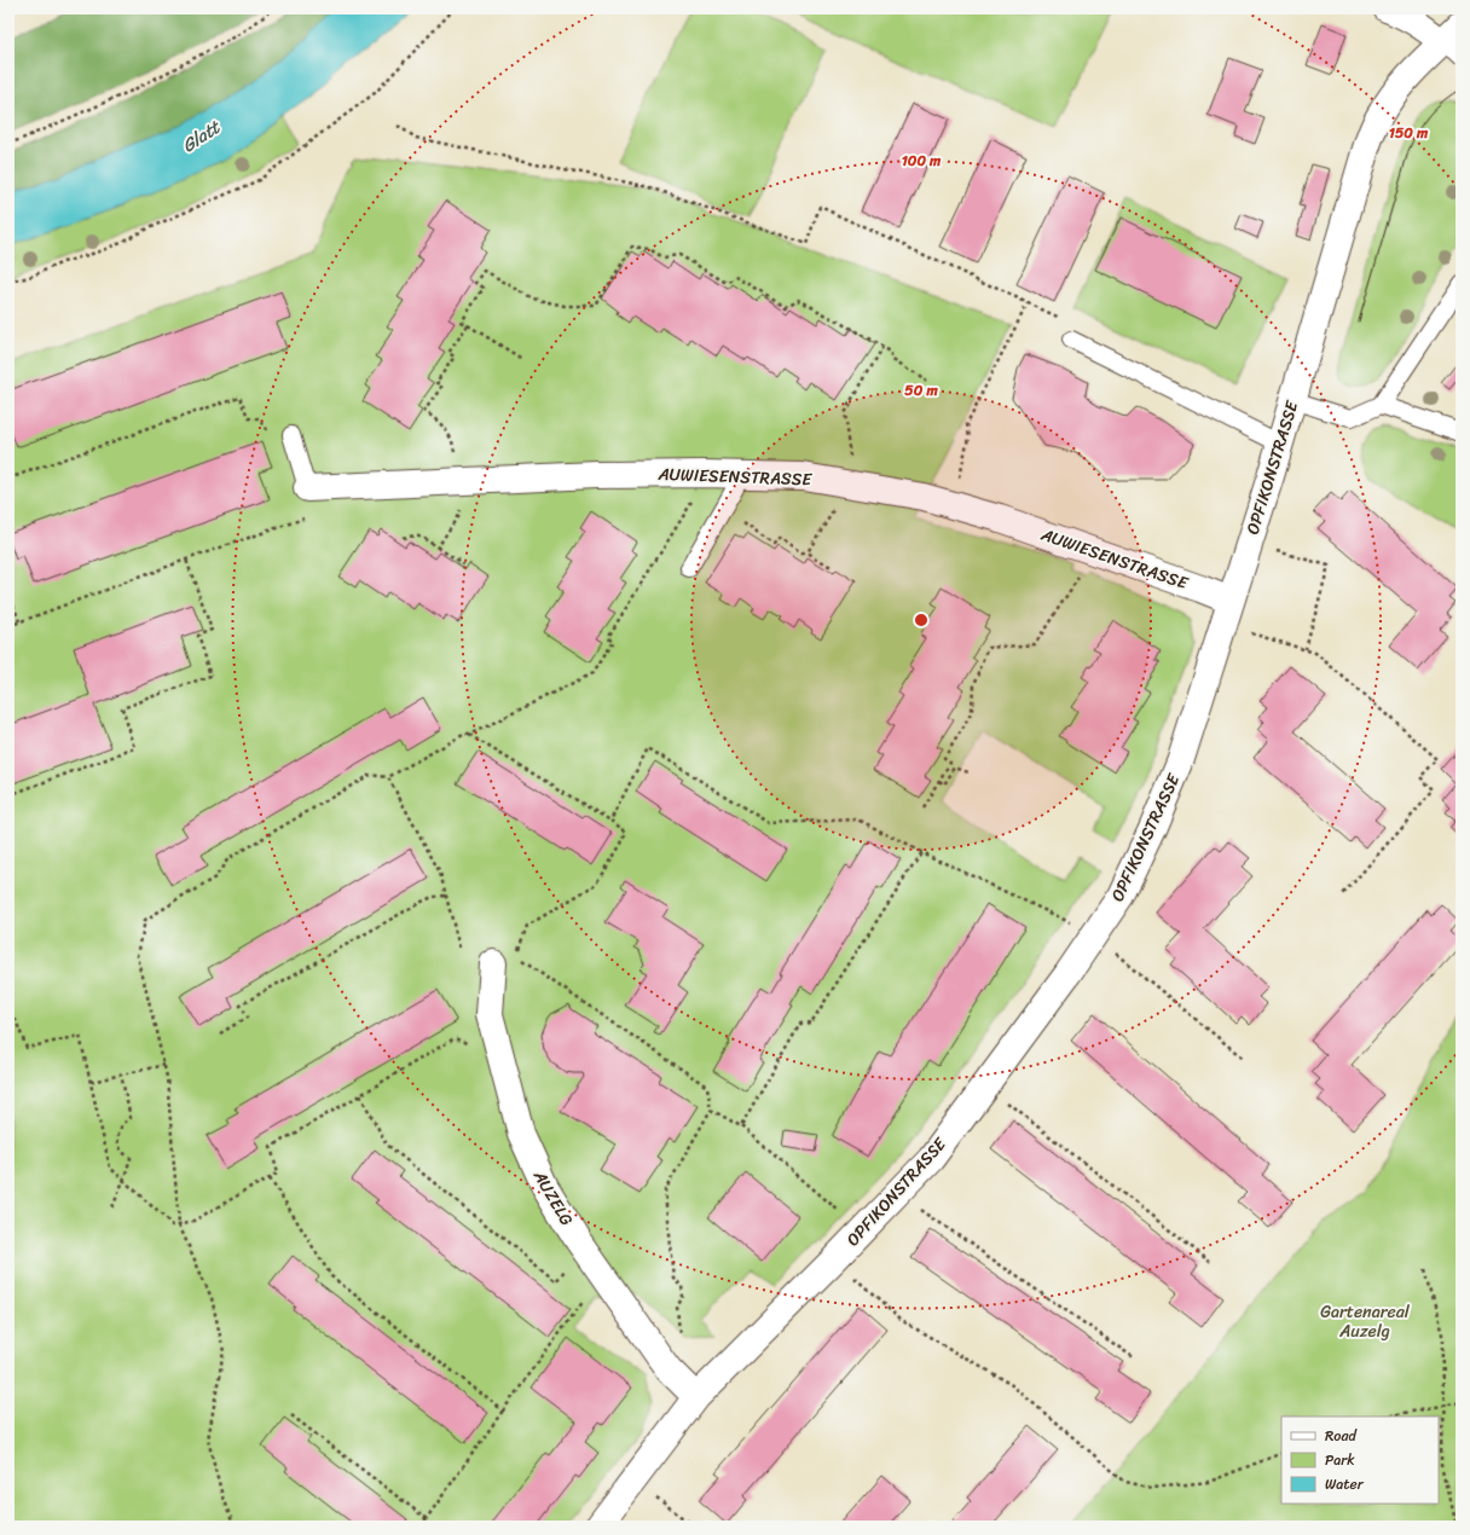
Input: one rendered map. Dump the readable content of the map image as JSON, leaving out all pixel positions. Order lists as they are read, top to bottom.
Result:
{
  "streets": {
    "street": ["OPFIKONSTRASSE", "AUWIESENSTRASSE", "AUZELG"]
  },
  "crossings": [
    ["OPFIKONSTRASSE", "AUWIESENSTRASSE"],
    ["OPFIKONSTRASSE", "AUZELG"]
  ],
  "water": ["Glatt"],
  "parks": ["Gartenareal Auzelg"],
  "legend": ["Road", "Park", "Water"],
  "rings": ["150 m", "100 m", "50 m"]
}
